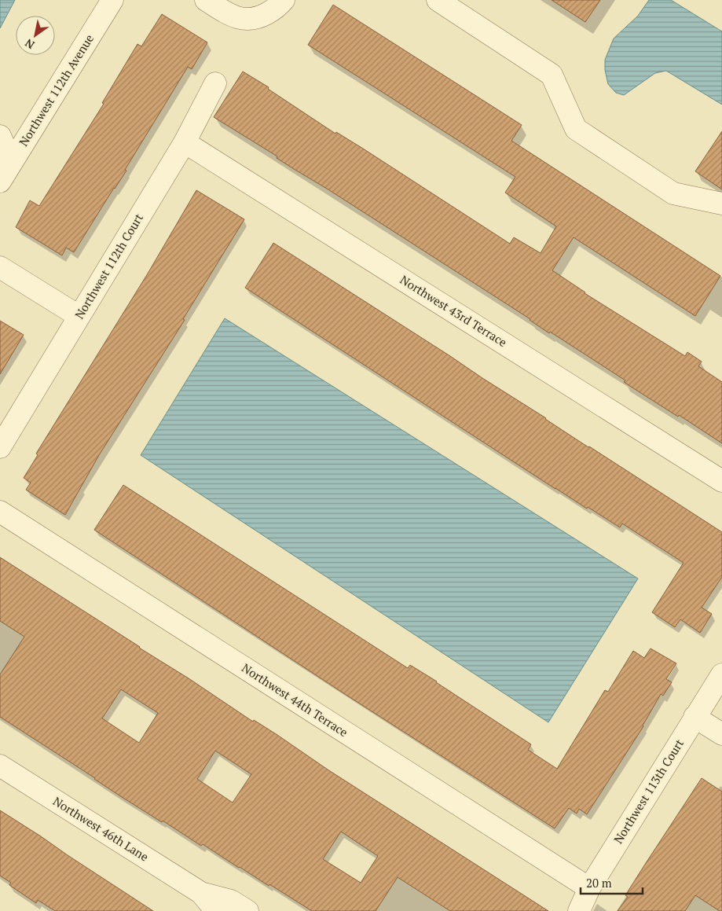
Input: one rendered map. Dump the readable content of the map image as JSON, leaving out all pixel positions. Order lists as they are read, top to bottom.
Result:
{
  "streets": {
    "street": [
      "Northwest 112th Avenue",
      "Northwest 112th Court",
      "Northwest 43rd Terrace",
      "Northwest 44th Terrace",
      "Northwest 113th Court",
      "Northwest 46th Lane"
    ]
  },
  "crossings": [
    ["Northwest 112th Court", "Northwest 43rd Terrace"],
    ["Northwest 44th Terrace", "Northwest 113th Court"]
  ],
  "scale_bar": "20 m",
  "north": "bottom left"
}
